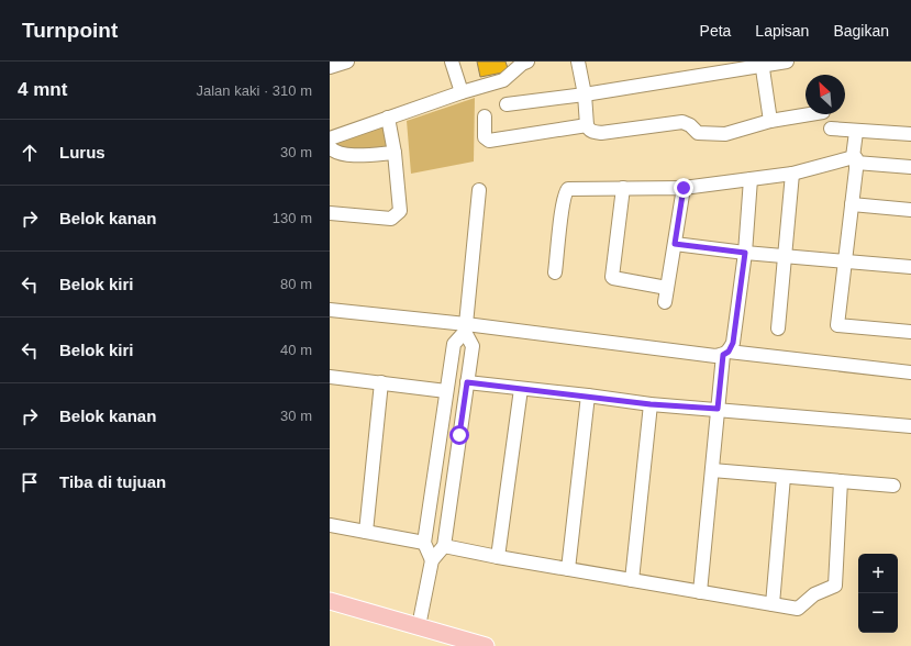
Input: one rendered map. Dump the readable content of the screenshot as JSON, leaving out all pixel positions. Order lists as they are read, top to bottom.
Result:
{
  "north": "top left",
  "page": {
    "header": "Turnpoint",
    "nav": ["Peta", "Lapisan", "Bagikan"],
    "heading": ["4 mnt", "Jalan kaki · 310 m"],
    "list": [
      ["Lurus", "30 m"],
      ["Belok kanan", "130 m"],
      ["Belok kiri", "80 m"],
      ["Belok kiri", "40 m"],
      ["Belok kanan", "30 m"],
      "Tiba di tujuan"
    ],
    "map_buttons": ["+", "−"]
  }
}
